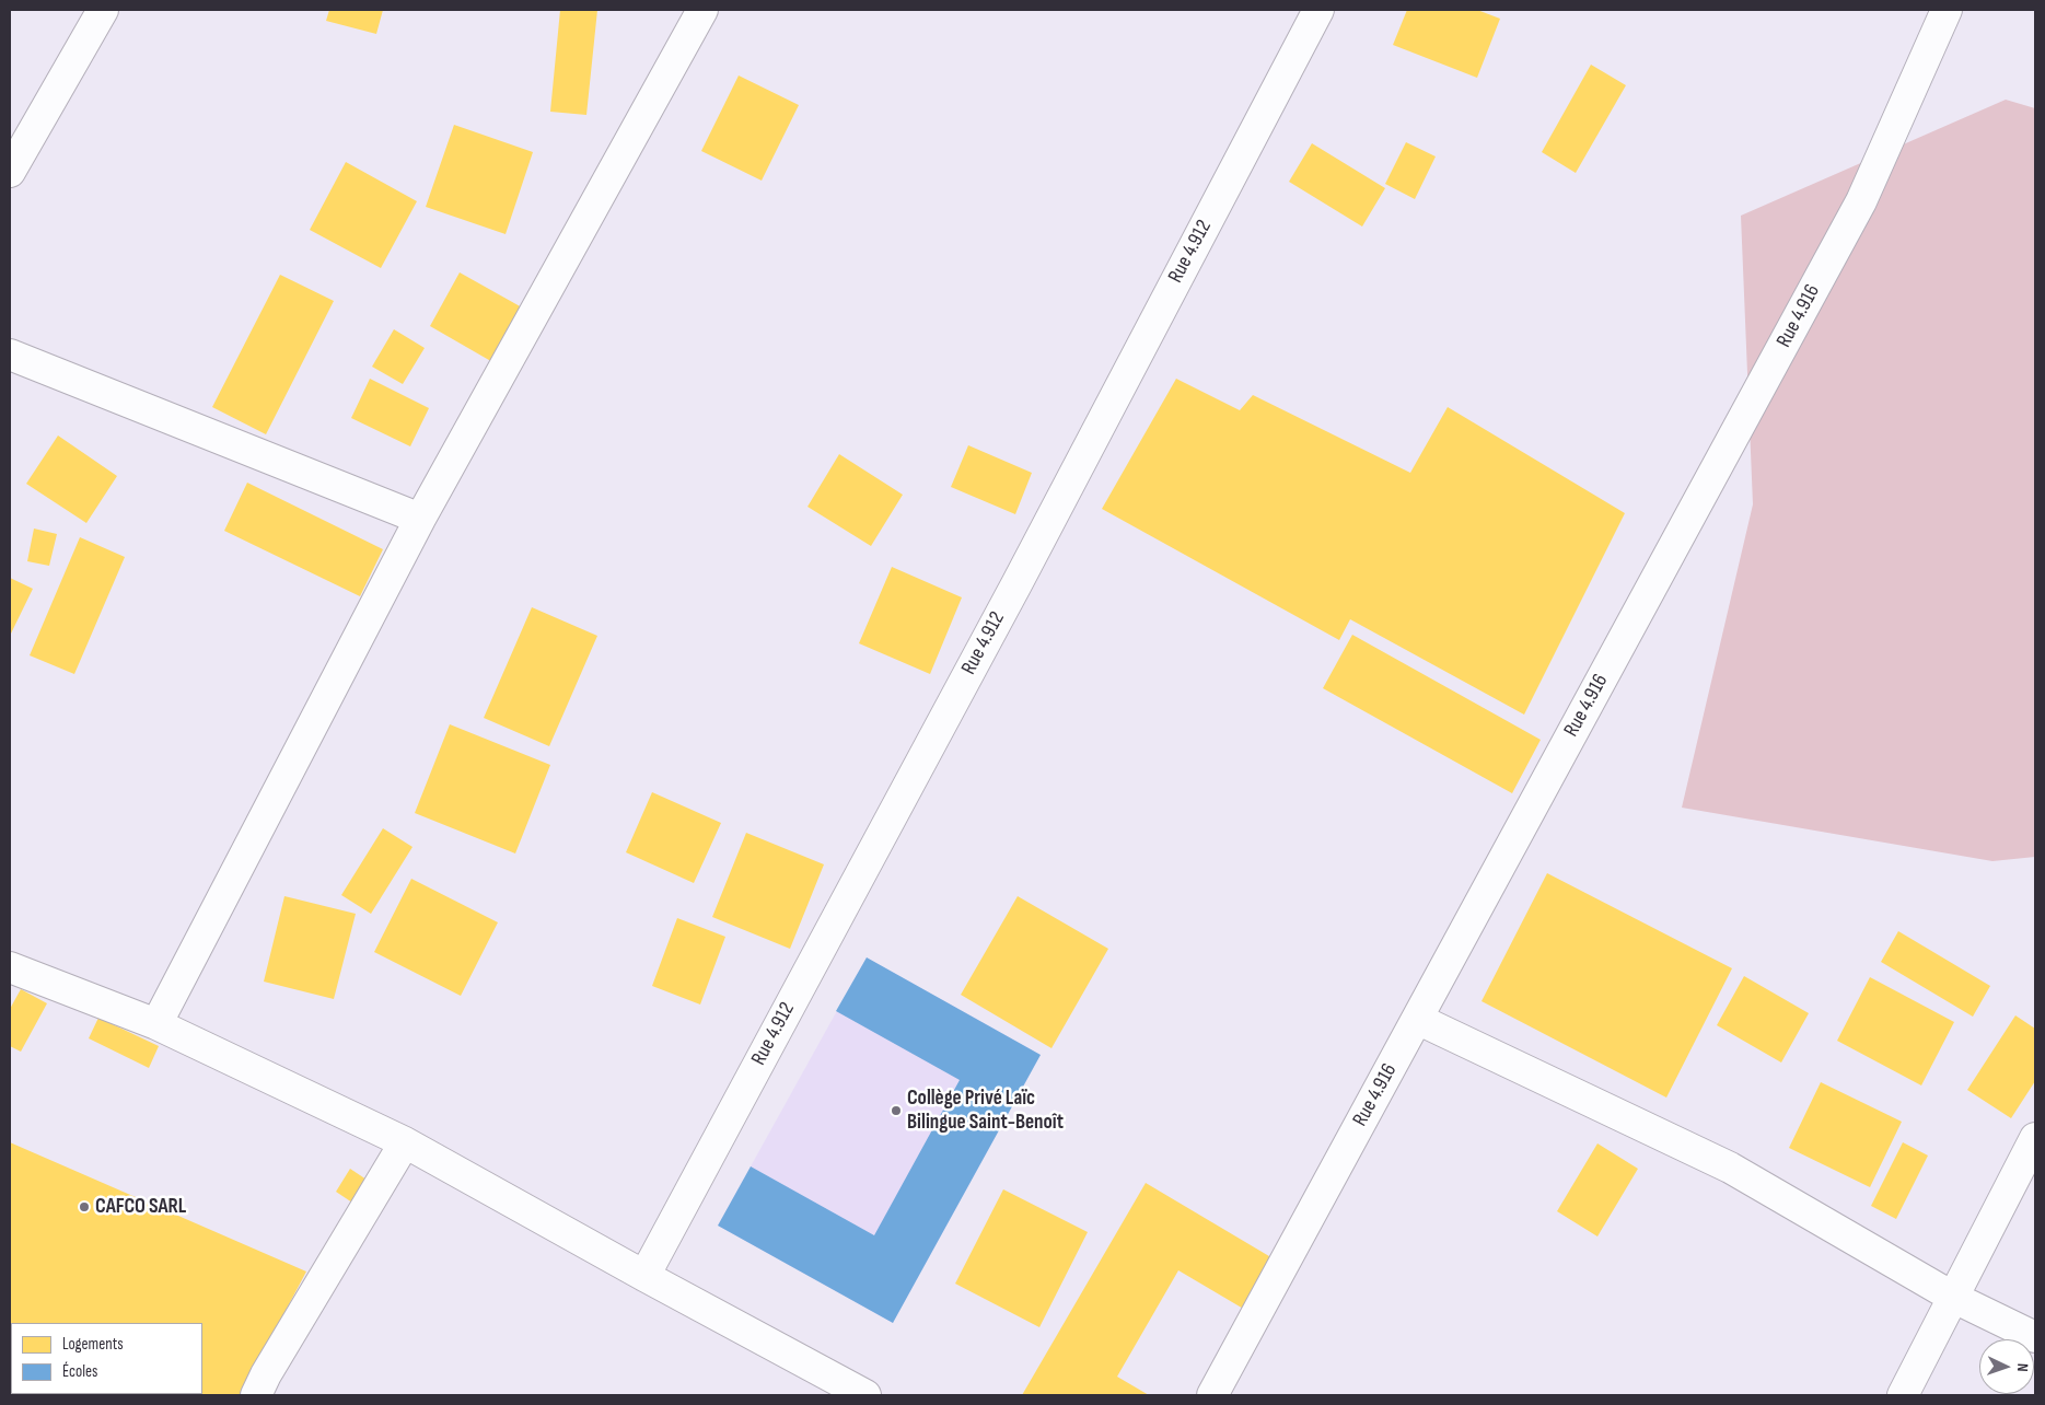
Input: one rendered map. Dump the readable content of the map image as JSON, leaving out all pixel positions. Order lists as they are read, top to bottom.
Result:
{
  "streets": {
    "street": ["Rue 4.912", "Rue 4.916"]
  },
  "places": ["Collège Privé Laïc Bilingue Saint-Benoît", "CAFCO SARL"],
  "legend": ["Logements", "Écoles"],
  "north": "right"
}
